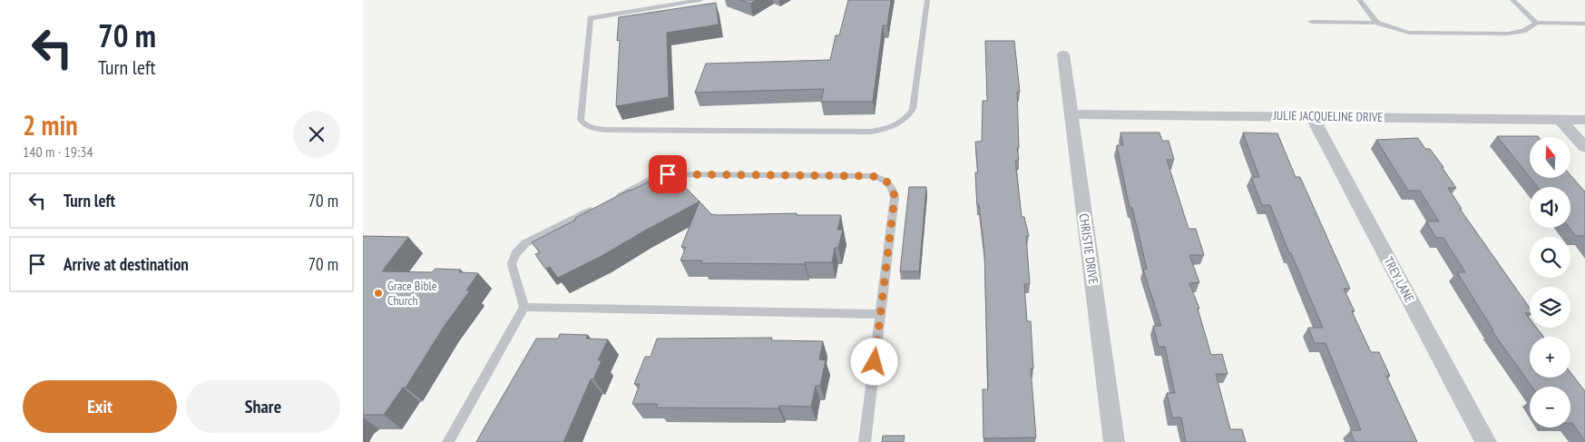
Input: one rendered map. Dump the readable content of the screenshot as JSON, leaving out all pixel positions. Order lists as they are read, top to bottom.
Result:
{
  "streets": {
    "street": ["JULIE JACQUELINE DRIVE", "CHRISTIE DRIVE", "TREY LANE"]
  },
  "crossings": [
    ["JULIE JACQUELINE DRIVE", "CHRISTIE DRIVE"],
    ["JULIE JACQUELINE DRIVE", "TREY LANE"]
  ],
  "places": ["Grace Bible Church"],
  "north": "top",
  "page": {
    "turn": ["70 m", "Turn left"],
    "heading": ["2 min", "140 m · 19:34"],
    "map_buttons": ["+", "−"],
    "list": [
      {
        "name": "Turn left",
        "value": "70 m"
      },
      {
        "name": "Arrive at destination",
        "value": "70 m"
      }
    ],
    "buttons": ["Exit", "Share"]
  }
}
